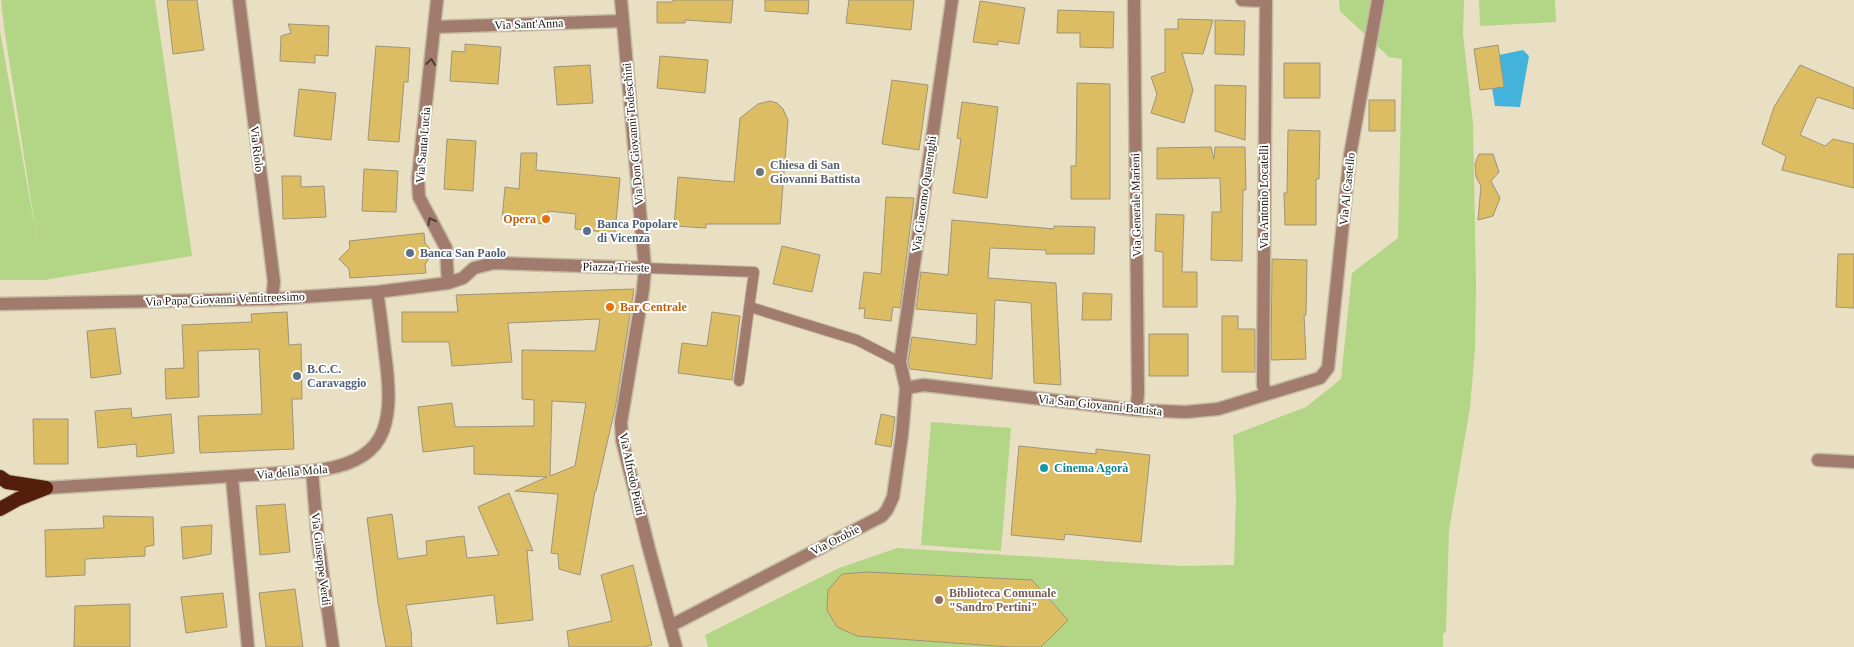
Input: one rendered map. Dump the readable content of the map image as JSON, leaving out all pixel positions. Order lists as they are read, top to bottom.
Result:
{
  "streets": {
    "street": [
      "Via Sant'Anna",
      "Via Don Giovanni Todeschini",
      "Via Santa Lucia",
      "Via Riolo",
      "Via Al Castello",
      "Via Giacomo Quarenghi",
      "Via Antonio Locatelli",
      "Via Generale Marieni",
      "Piazza Trieste",
      "Via Papa Giovanni Ventitreesimo",
      "Via San Giovanni Battista",
      "Via della Mola",
      "Via Alfredo Piatti",
      "Via Orobie",
      "Via Giuseppe Verdi"
    ]
  },
  "crossings": [
    ["Via Sant'Anna", "Via Don Giovanni Todeschini"],
    ["Via Sant'Anna", "Via Santa Lucia"],
    ["Via Don Giovanni Todeschini", "Piazza Trieste"],
    ["Via Don Giovanni Todeschini", "Via Alfredo Piatti"],
    ["Via Santa Lucia", "Piazza Trieste"],
    ["Via Santa Lucia", "Via Papa Giovanni Ventitreesimo"],
    ["Via Riolo", "Via Papa Giovanni Ventitreesimo"],
    ["Via Al Castello", "Via San Giovanni Battista"],
    ["Via Giacomo Quarenghi", "Via San Giovanni Battista"],
    ["Via Giacomo Quarenghi", "Via Orobie"],
    ["Via Antonio Locatelli", "Via San Giovanni Battista"],
    ["Via Generale Marieni", "Via San Giovanni Battista"],
    ["Piazza Trieste", "Via Papa Giovanni Ventitreesimo"],
    ["Piazza Trieste", "Via Alfredo Piatti"],
    ["Via Papa Giovanni Ventitreesimo", "Via della Mola"],
    ["Via San Giovanni Battista", "Via Orobie"],
    ["Via della Mola", "Via Giuseppe Verdi"],
    ["Via Alfredo Piatti", "Via Orobie"]
  ],
  "one_way": ["Via Santa Lucia"],
  "places": [
    "Chiesa di San Giovanni Battista",
    "Opera",
    "Banca Popolare di Vicenza",
    "Banca San Paolo",
    "Bar Centrale",
    "B.C.C. Caravaggio",
    "Cinema Agorà",
    "Biblioteca Comunale \"Sandro Pertini\""
  ]
}
